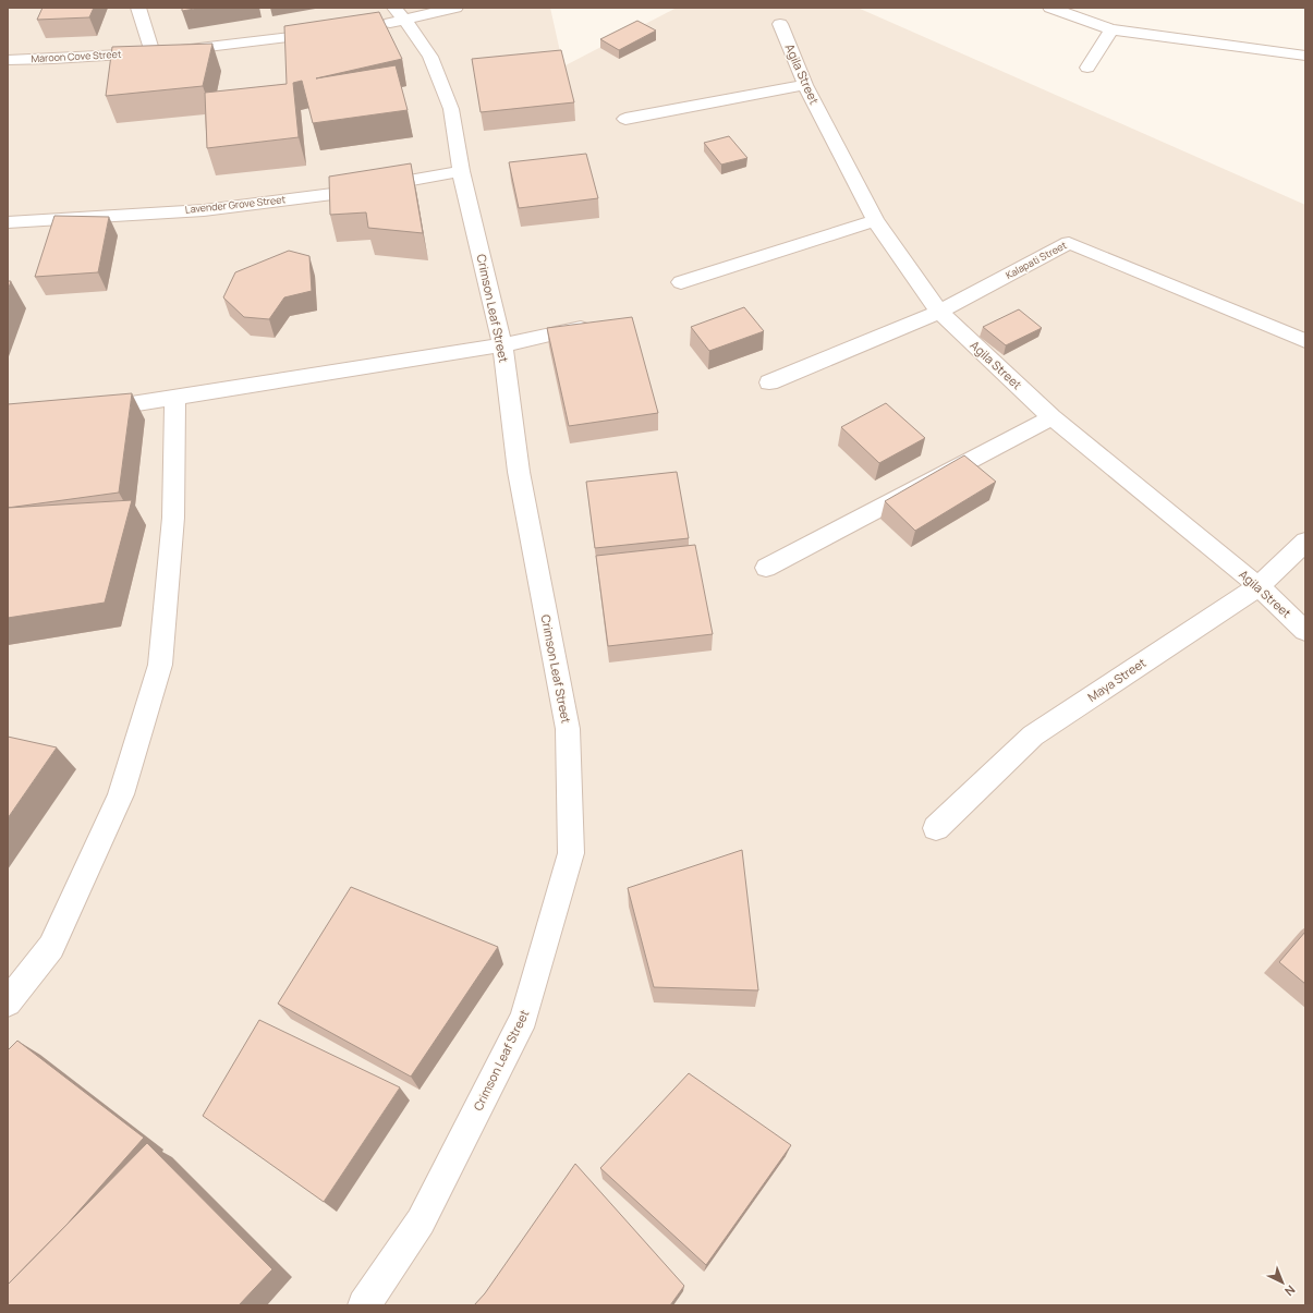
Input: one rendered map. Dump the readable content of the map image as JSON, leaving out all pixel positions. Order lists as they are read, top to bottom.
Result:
{
  "streets": {
    "street": [
      "Maroon Cove Street",
      "Agila Street",
      "Lavender Grove Street",
      "Kalapati Street",
      "Crimson Leaf Street",
      "Maya Street"
    ]
  },
  "crossings": [
    ["Agila Street", "Kalapati Street"],
    ["Agila Street", "Maya Street"],
    ["Lavender Grove Street", "Crimson Leaf Street"]
  ],
  "north": "bottom right"
}
